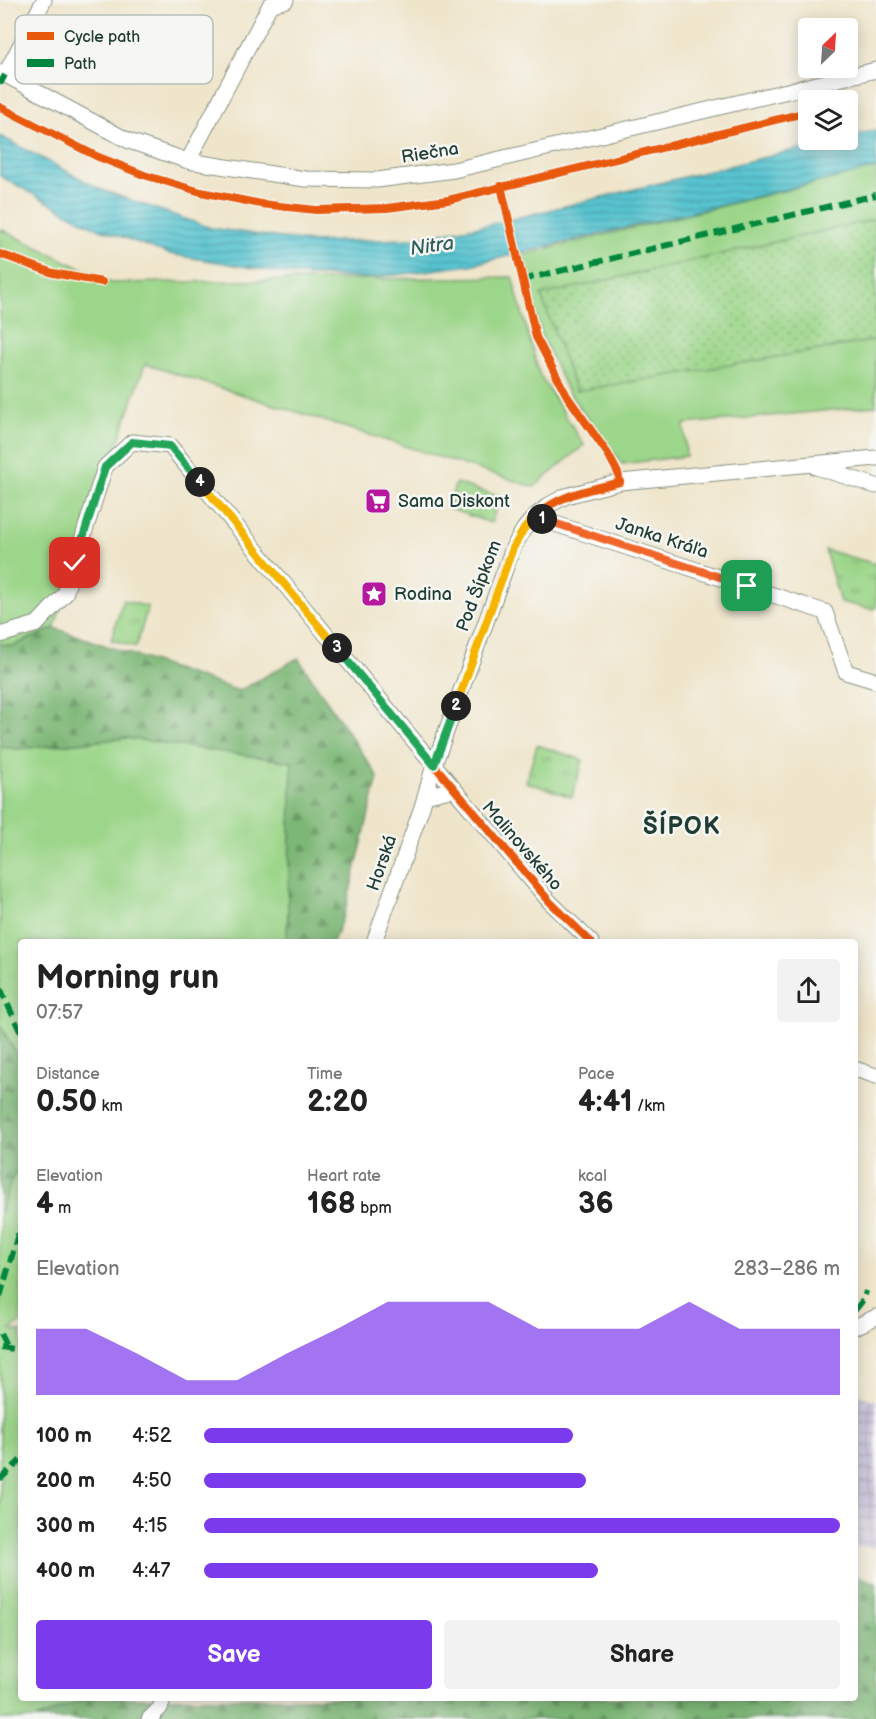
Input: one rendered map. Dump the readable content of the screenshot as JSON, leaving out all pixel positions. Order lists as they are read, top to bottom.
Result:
{
  "streets": {
    "street": [
      "Riečna",
      "Janka Kráľa",
      "Pod Šípkom",
      "Malinovského",
      "Horská"
    ]
  },
  "crossings": [
    ["Janka Kráľa", "Pod Šípkom"],
    ["Pod Šípkom", "Malinovského"],
    ["Pod Šípkom", "Horská"],
    ["Malinovského", "Horská"]
  ],
  "districts": ["ŠÍPOK"],
  "water": ["Nitra"],
  "places": {
    "supermarket": ["Sama Diskont"],
    "place": ["Rodina"]
  },
  "legend": ["Cycle path", "Path"],
  "north": "top right",
  "page": {
    "pins": [
      "4",
      "1",
      "3",
      "2"
    ],
    "heading": ["Morning run", "07:57"],
    "stats": [
      ["Distance", "0.50 km"],
      ["Time", "2:20"],
      ["Pace", "4:41 /km"],
      ["Elevation", "4 m"],
      ["Heart rate", "168 bpm"],
      ["kcal", "36"]
    ],
    "chart": ["Elevation", "283–286 m"],
    "list": [
      {
        "name": "100 m",
        "note": "4:52"
      },
      {
        "name": "200 m",
        "note": "4:50"
      },
      {
        "name": "300 m",
        "note": "4:15"
      },
      {
        "name": "400 m",
        "note": "4:47"
      }
    ],
    "buttons": ["Save", "Share"]
  }
}
